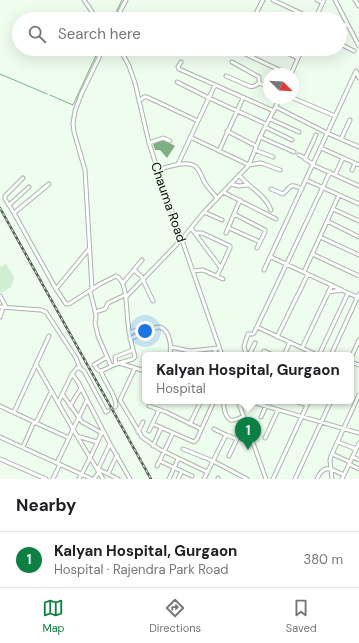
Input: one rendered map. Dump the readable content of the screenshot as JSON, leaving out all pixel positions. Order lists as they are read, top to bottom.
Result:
{
  "streets": {
    "street": ["Chauma Road"]
  },
  "north": "bottom right",
  "page": {
    "search": "Search here",
    "popup": ["Kalyan Hospital, Gurgaon", "Hospital"],
    "pins": "1",
    "heading": "Nearby",
    "list": [
      {
        "mark": "1",
        "name": "Kalyan Hospital, Gurgaon",
        "note": "Hospital · Rajendra Park Road",
        "value": "380 m"
      }
    ],
    "nav": ["Map", "Directions", "Saved"]
  }
}
